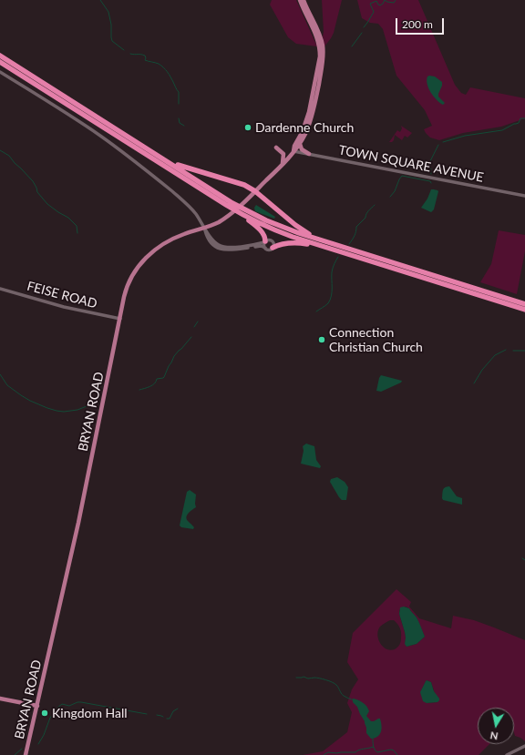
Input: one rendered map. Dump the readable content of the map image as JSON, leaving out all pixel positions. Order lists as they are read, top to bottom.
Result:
{
  "streets": {
    "main road": ["TOWN SQUARE AVENUE", "FEISE ROAD", "BRYAN ROAD"]
  },
  "crossings": [
    ["TOWN SQUARE AVENUE", "BRYAN ROAD"],
    ["FEISE ROAD", "BRYAN ROAD"]
  ],
  "places": ["Dardenne Church", "Connection Christian Church", "Kingdom Hall"],
  "scale_bar": "200 m",
  "north": "bottom"
}
